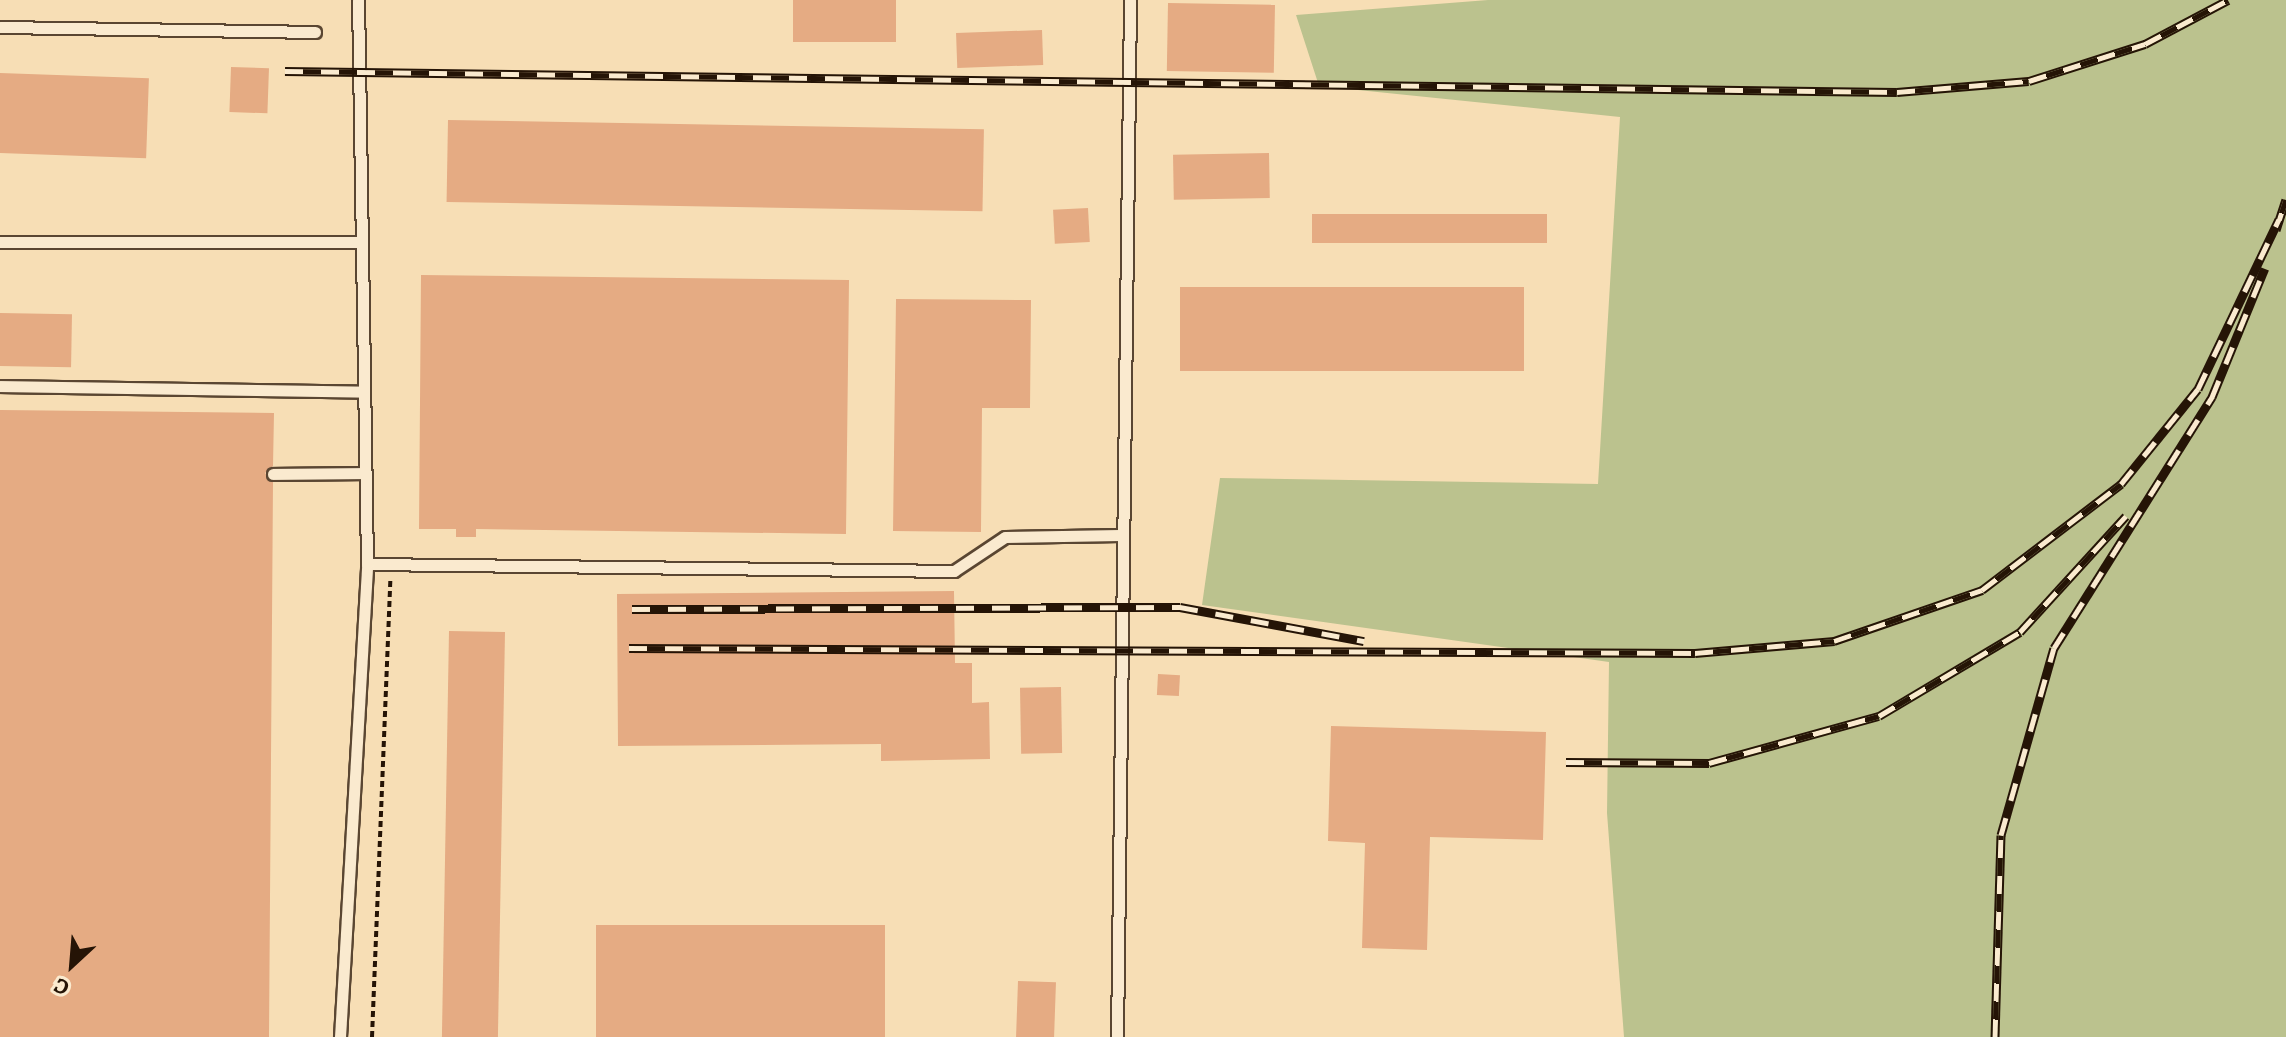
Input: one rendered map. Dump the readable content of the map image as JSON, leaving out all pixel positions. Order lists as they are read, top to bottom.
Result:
{
  "north": "bottom left"
}
